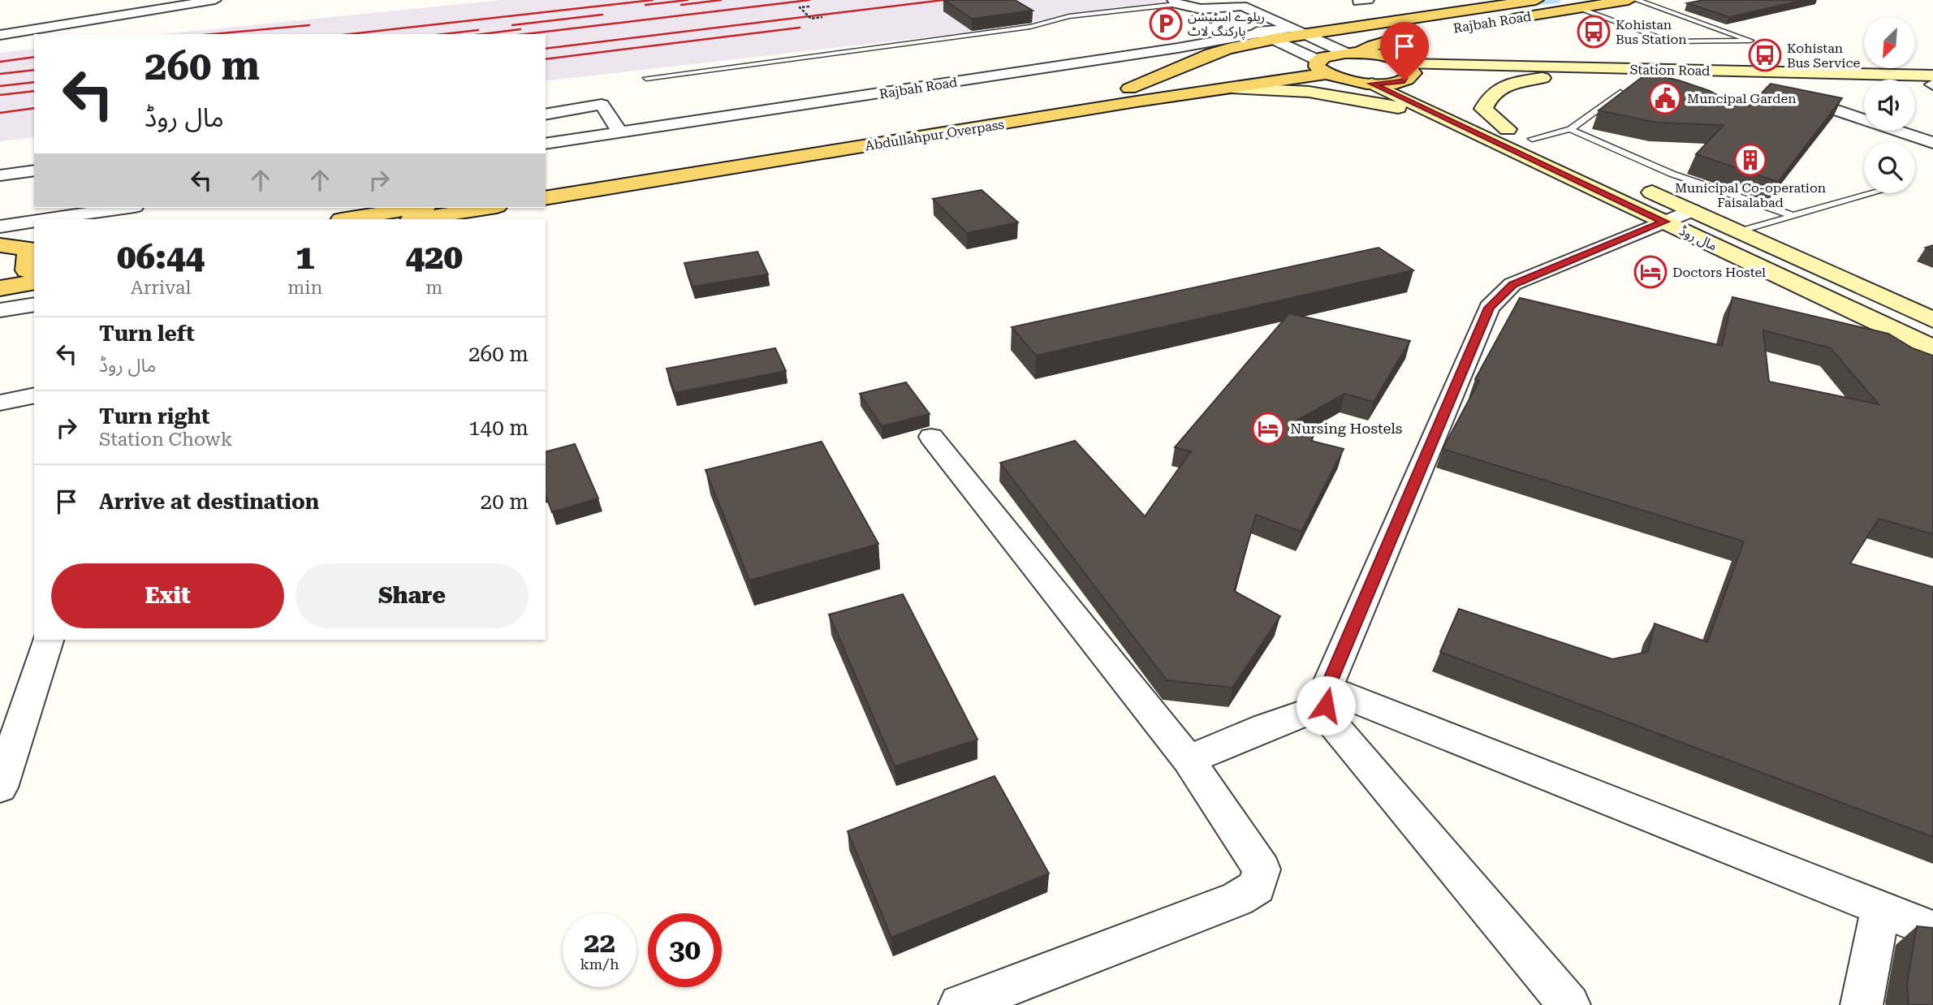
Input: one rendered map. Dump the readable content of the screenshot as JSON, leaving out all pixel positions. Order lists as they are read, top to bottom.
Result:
{
  "streets": {
    "main road": [
      "Rajbah Road",
      "Station Road",
      "Abdullahpur Overpass",
      "مال روڈ"
    ]
  },
  "crossings": [
    ["Rajbah Road", "Abdullahpur Overpass"]
  ],
  "places": {
    "parking": ["ریلوے اسٹیشن پارکنگ لاٹ"],
    "bus stop": ["Kohistan Bus Station", "Kohistan Bus Service"],
    "public building": ["Muncipal Garden"],
    "building": ["Municipal Co-operation Faisalabad"],
    "hotel": ["Doctors Hostel", "Nursing Hostels"]
  },
  "north": "bottom left",
  "page": {
    "turn": ["260 m", "مال روڈ"],
    "eta": [
      "06:44",
      "Arrival",
      "1",
      "min",
      "420",
      "m"
    ],
    "list": [
      {
        "name": "Turn left",
        "note": "مال روڈ",
        "value": "260 m"
      },
      {
        "name": "Turn right",
        "note": "Station Chowk",
        "value": "140 m"
      },
      {
        "name": "Arrive at destination",
        "value": "20 m"
      }
    ],
    "buttons": ["Exit", "Share"],
    "speed": "22 km/h",
    "limit": "30"
  }
}
